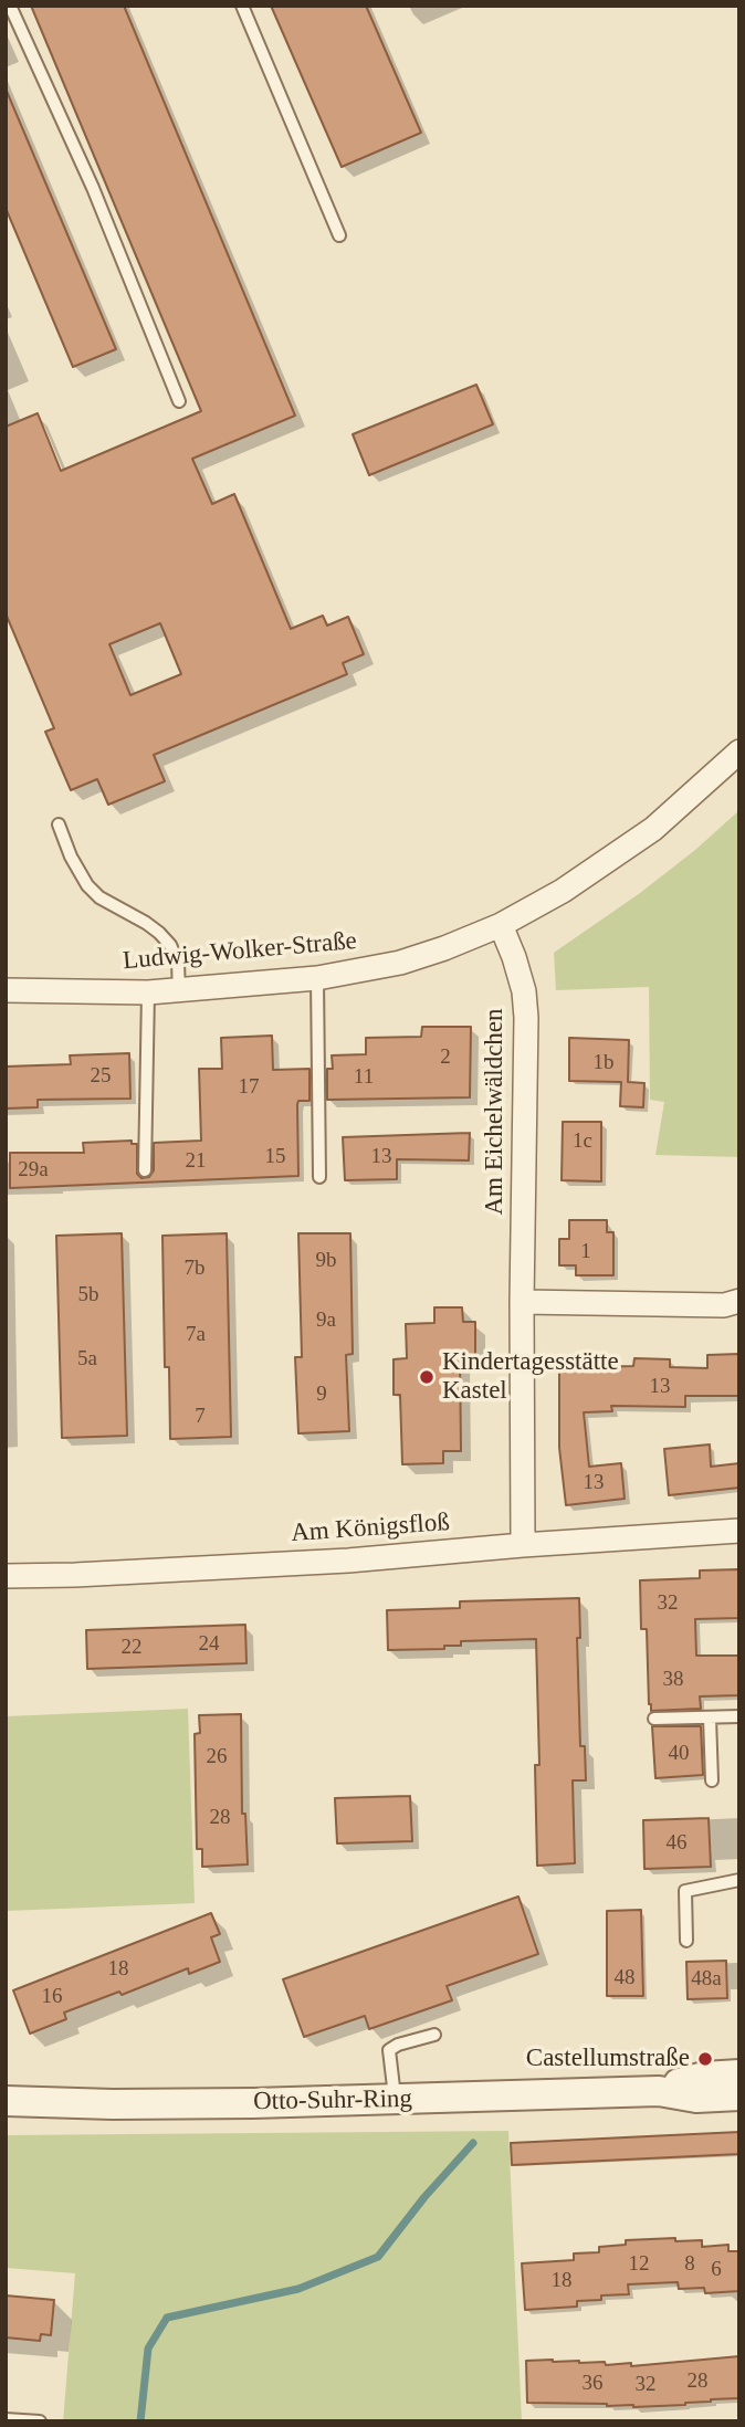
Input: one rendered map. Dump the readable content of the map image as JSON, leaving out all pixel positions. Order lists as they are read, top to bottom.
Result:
{
  "streets": {
    "street": [
      "Ludwig-Wolker-Straße",
      "Am Eichelwäldchen",
      "Am Königsfloß",
      "Otto-Suhr-Ring"
    ]
  },
  "crossings": [
    ["Ludwig-Wolker-Straße", "Am Eichelwäldchen"],
    ["Am Eichelwäldchen", "Am Königsfloß"]
  ],
  "places": ["Kindertagesstätte Kastel", "Castellumstraße"],
  "house_numbers": [
    "2",
    "1b",
    "25",
    "11",
    "17",
    "1c",
    "15",
    "13",
    "21",
    "29a",
    "1",
    "9b",
    "7b",
    "5b",
    "9a",
    "7a",
    "5a",
    "13",
    "9",
    "7",
    "13",
    "32",
    "24",
    "22",
    "38",
    "40",
    "26",
    "28",
    "46",
    "18",
    "48",
    "48a",
    "16",
    "12",
    "8",
    "6",
    "18",
    "28",
    "36",
    "32"
  ]
}
